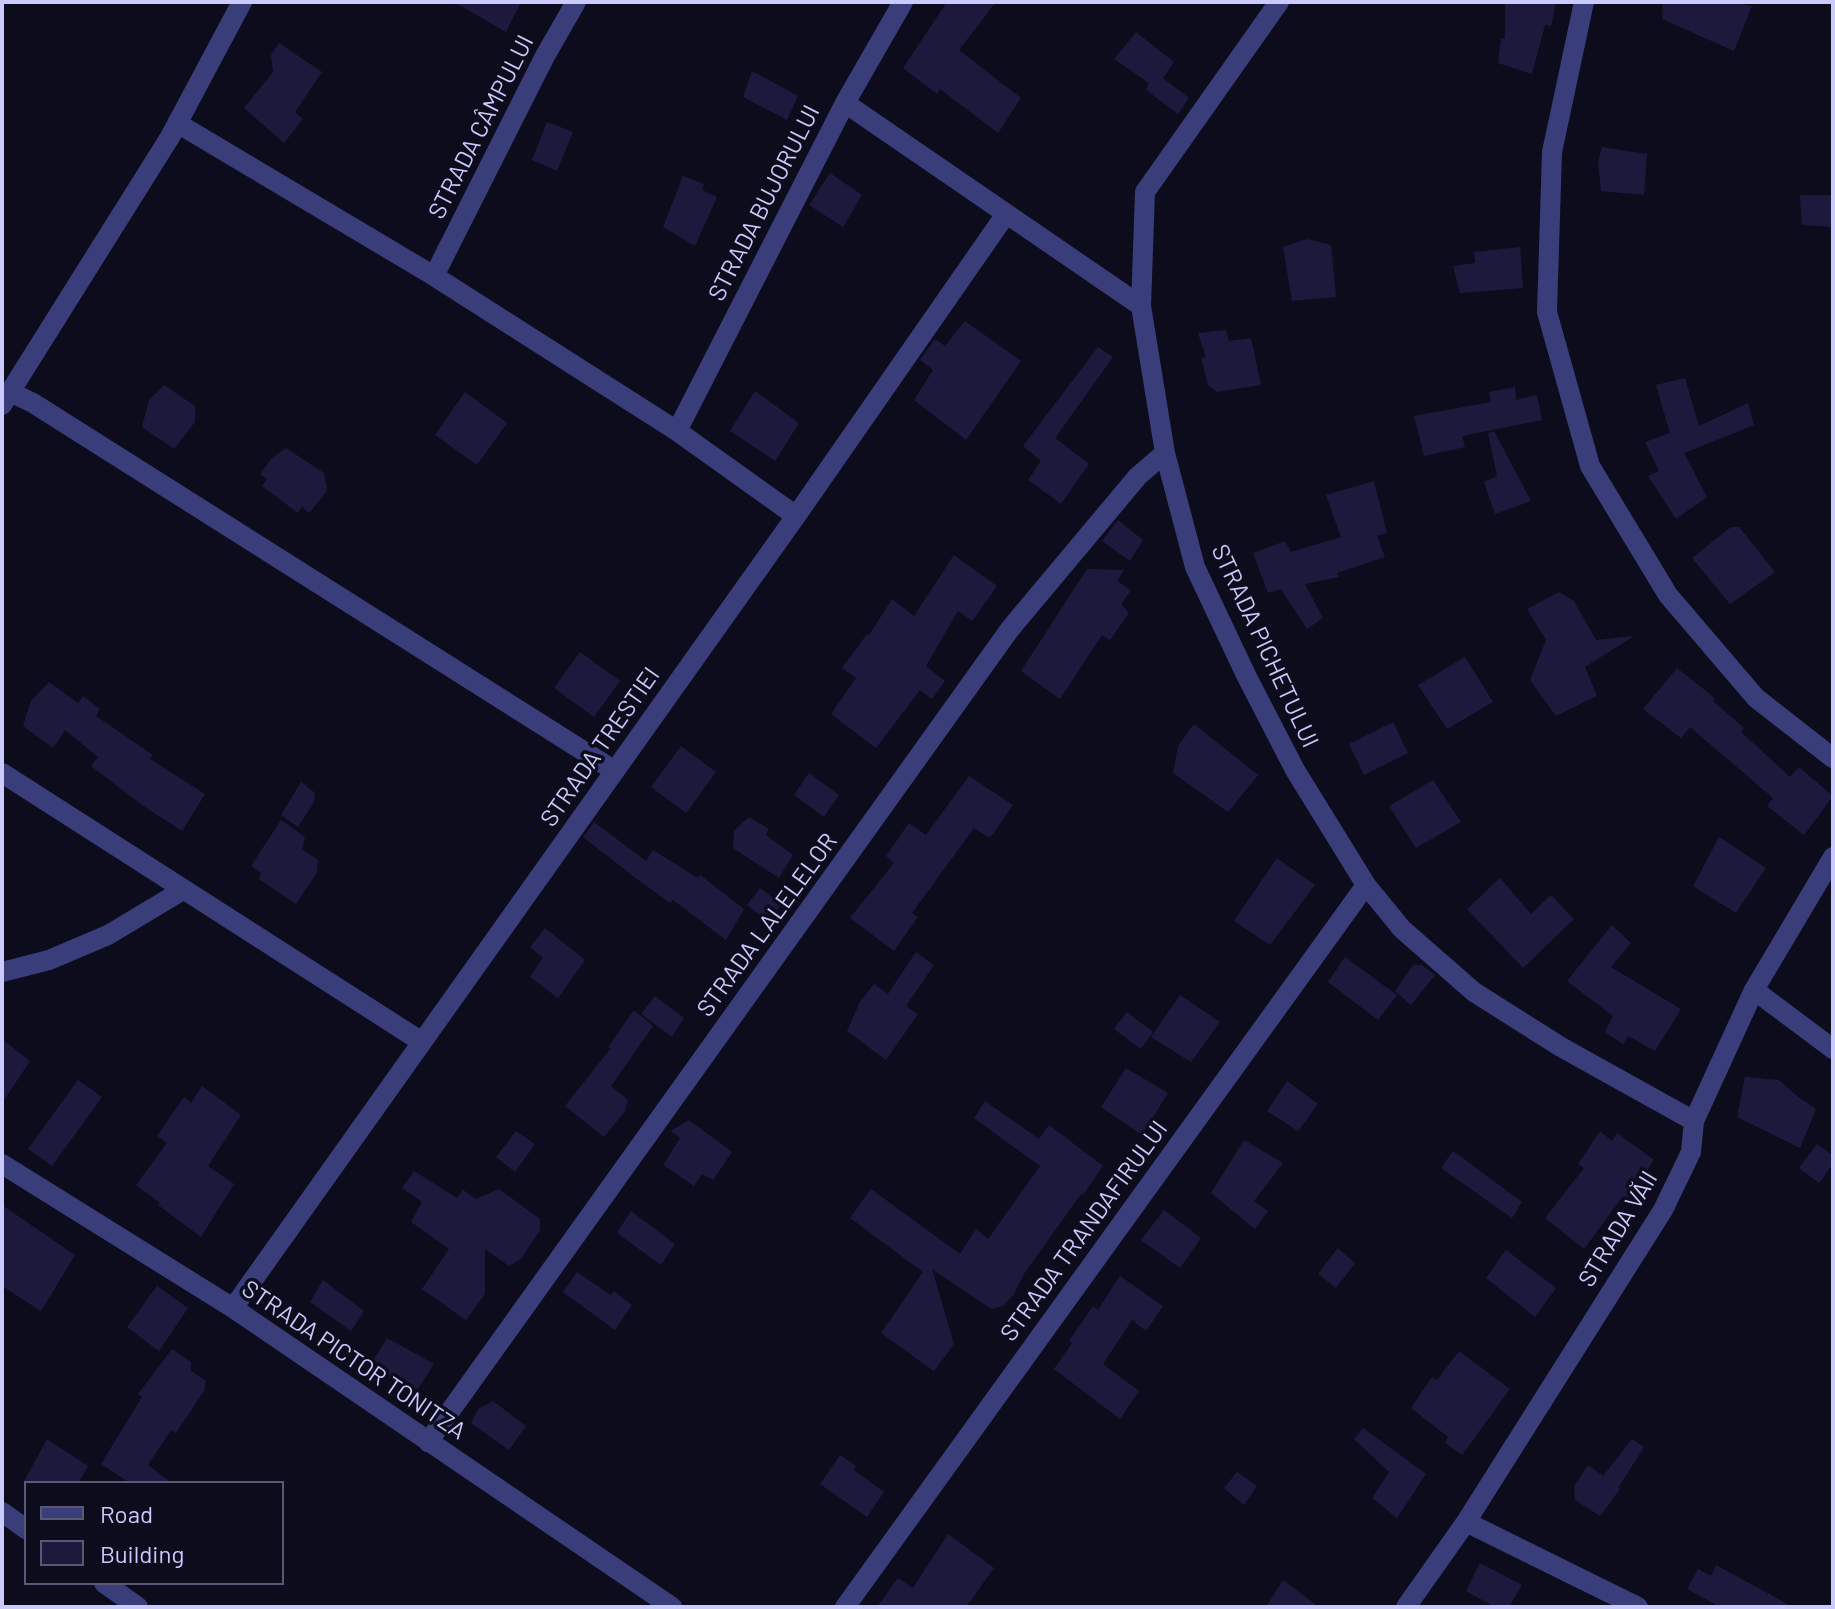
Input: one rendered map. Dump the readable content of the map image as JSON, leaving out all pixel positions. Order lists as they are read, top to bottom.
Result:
{
  "streets": {
    "street": [
      "STRADA CÂMPULUI",
      "STRADA BUJORULUI",
      "STRADA PICHETULUI",
      "STRADA TRESTIEI",
      "STRADA LALELELOR",
      "STRADA VĂII",
      "STRADA TRANDAFIRULUI",
      "STRADA PICTOR TONITZA"
    ]
  },
  "crossings": [
    ["STRADA PICHETULUI", "STRADA LALELELOR"],
    ["STRADA PICHETULUI", "STRADA VĂII"],
    ["STRADA PICHETULUI", "STRADA TRANDAFIRULUI"],
    ["STRADA TRESTIEI", "STRADA PICTOR TONITZA"],
    ["STRADA LALELELOR", "STRADA PICTOR TONITZA"]
  ],
  "legend": ["Road", "Building"]
}
